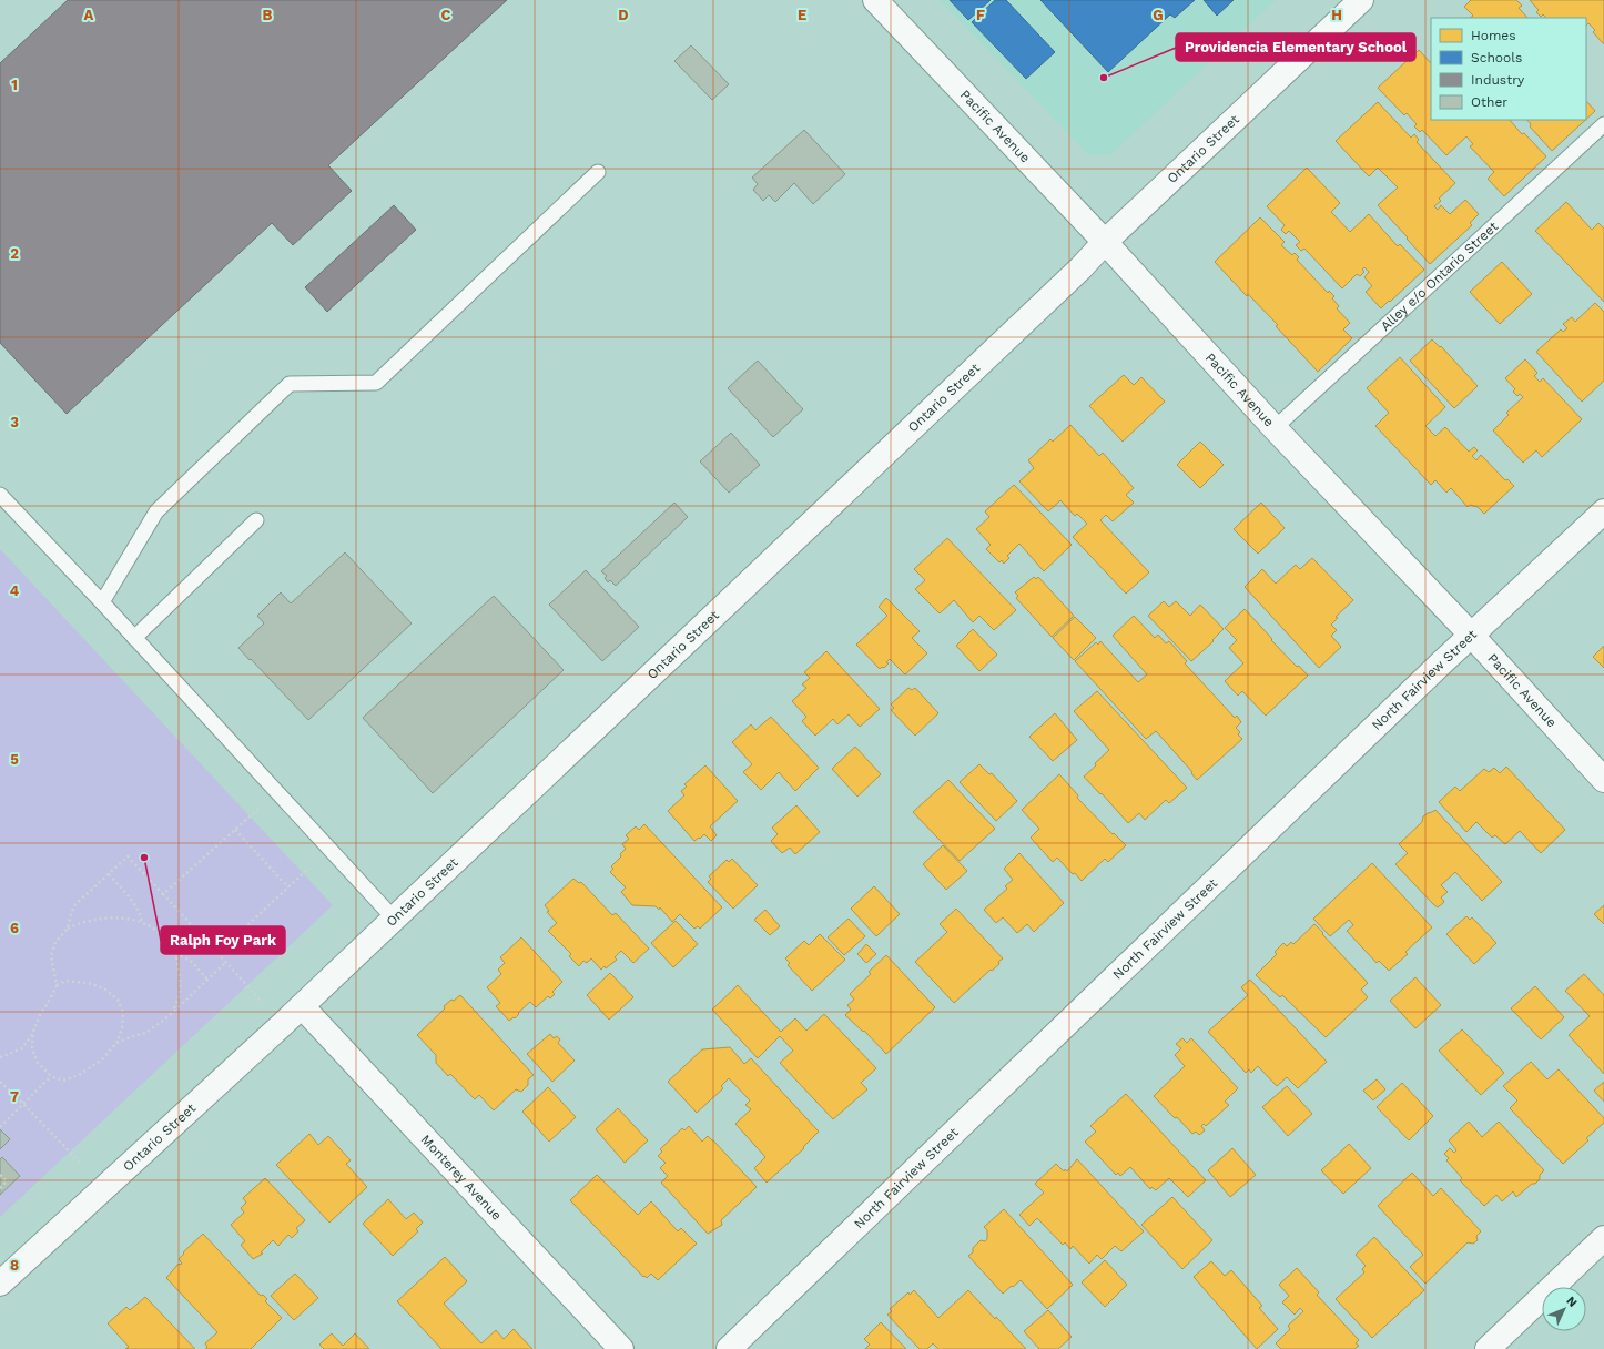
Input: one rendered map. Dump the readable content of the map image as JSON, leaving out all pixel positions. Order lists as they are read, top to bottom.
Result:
{
  "streets": {
    "street": [
      "Pacific Avenue",
      "Ontario Street",
      "North Fairview Street",
      "Monterey Avenue"
    ],
    "lane": ["Alley e/o Ontario Street"]
  },
  "crossings": [
    ["Pacific Avenue", "Ontario Street"],
    ["Pacific Avenue", "Alley e/o Ontario Street"],
    ["Pacific Avenue", "North Fairview Street"],
    ["Ontario Street", "Monterey Avenue"]
  ],
  "places": ["Providencia Elementary School", "Ralph Foy Park"],
  "legend": [
    "Homes",
    "Schools",
    "Industry",
    "Other"
  ],
  "north": "top right",
  "grid": {
    "columns": [
      "A",
      "B",
      "C",
      "D",
      "E",
      "F",
      "G",
      "H"
    ],
    "rows": [
      "1",
      "2",
      "3",
      "4",
      "5",
      "6",
      "7",
      "8"
    ]
  }
}
